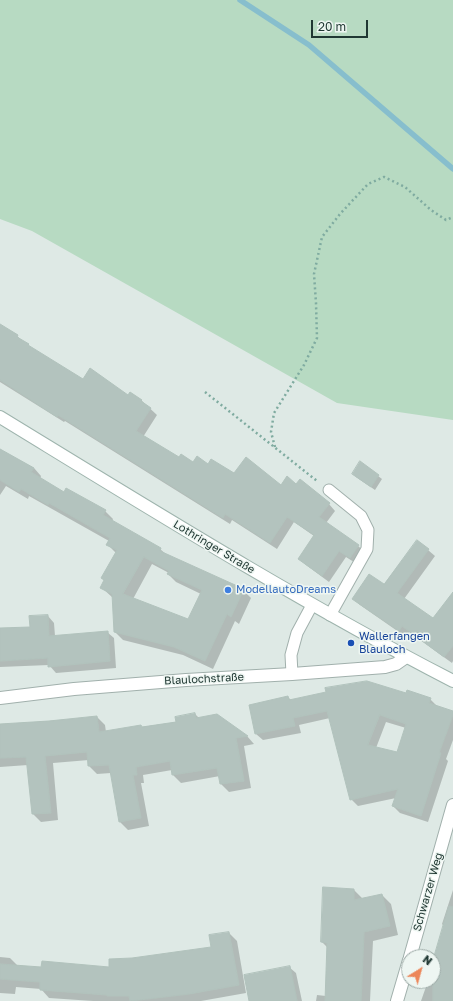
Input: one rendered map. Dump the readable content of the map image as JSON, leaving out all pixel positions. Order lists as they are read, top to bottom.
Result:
{
  "streets": {
    "street": ["Lothringer Straße", "Blaulochstraße", "Schwarzer Weg"]
  },
  "crossings": [
    ["Lothringer Straße", "Blaulochstraße"]
  ],
  "places": ["ModellautoDreams", "Wallerfangen Blauloch"],
  "scale_bar": "20 m",
  "north": "top right"
}
